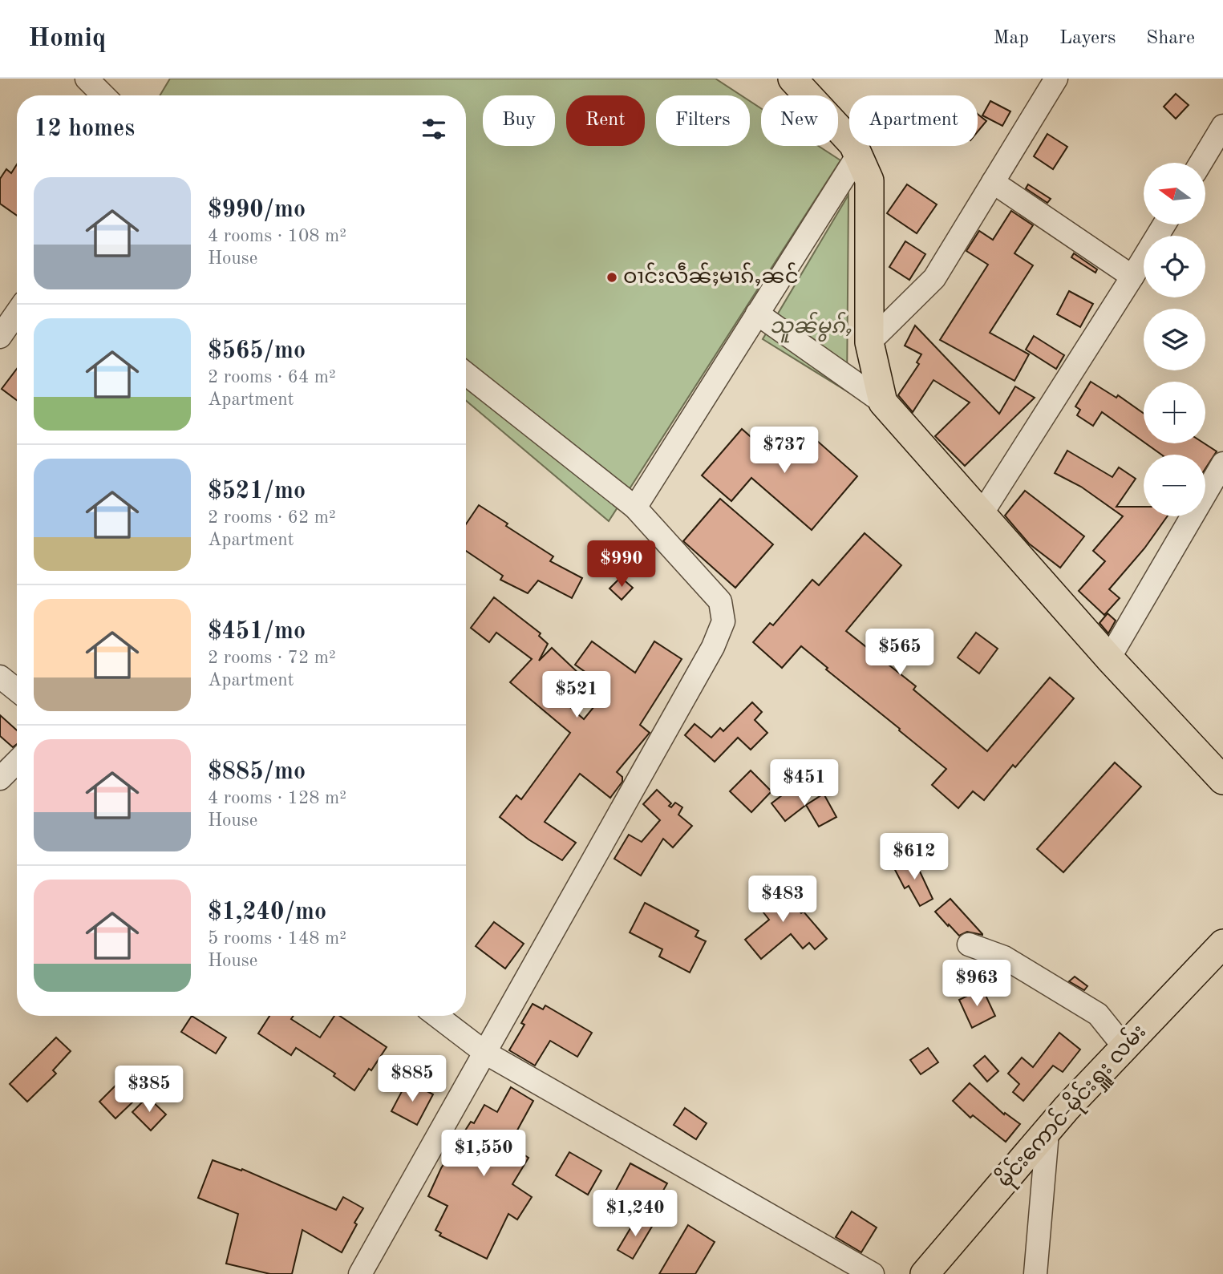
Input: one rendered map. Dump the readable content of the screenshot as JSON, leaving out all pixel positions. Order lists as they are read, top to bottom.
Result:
{
  "streets": {
    "main road": ["မိုင်းကောင်-မိုင်းရှူး လမ်း"]
  },
  "parks": ["သူၼ်မွၵ်ႇ"],
  "places": ["ဝၢင်းလဵၼ်ႈမၢၵ်ႇၼင်"],
  "north": "left",
  "page": {
    "header": "Homiq",
    "nav": ["Map", "Layers", "Share"],
    "chip": [
      "Buy",
      "Rent",
      "Filters",
      "New",
      "Apartment"
    ],
    "heading": "12 homes",
    "map_buttons": ["+", "−"],
    "list": [
      {
        "name": "$990/mo",
        "note": "4 rooms · 108 m² · House"
      },
      {
        "name": "$565/mo",
        "note": "2 rooms · 64 m² · Apartment"
      },
      {
        "name": "$521/mo",
        "note": "2 rooms · 62 m² · Apartment"
      },
      {
        "name": "$451/mo",
        "note": "2 rooms · 72 m² · Apartment"
      },
      {
        "name": "$885/mo",
        "note": "4 rooms · 128 m² · House"
      },
      {
        "name": "$1,240/mo",
        "note": "5 rooms · 148 m² · House"
      }
    ],
    "price": [
      "$737",
      "$990",
      "$565",
      "$521",
      "$451",
      "$612",
      "$483",
      "$963",
      "$885",
      "$385",
      "$1,550",
      "$1,240"
    ]
  }
}
